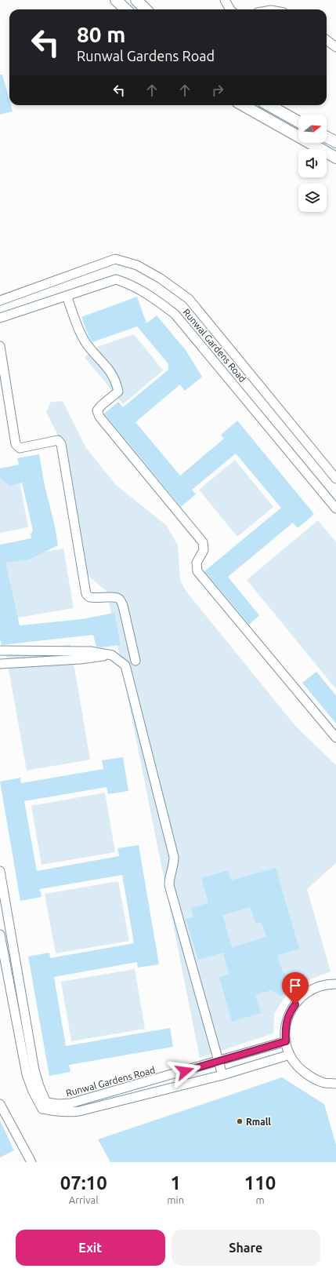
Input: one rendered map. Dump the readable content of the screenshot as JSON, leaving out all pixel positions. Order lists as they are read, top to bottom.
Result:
{
  "streets": {
    "street": ["Runwal Gardens Road"]
  },
  "places": ["Rmall"],
  "north": "right",
  "page": {
    "turn": ["80 m", "Runwal Gardens Road"],
    "eta": [
      "07:10",
      "Arrival",
      "1",
      "min",
      "110",
      "m"
    ],
    "buttons": ["Exit", "Share"]
  }
}
